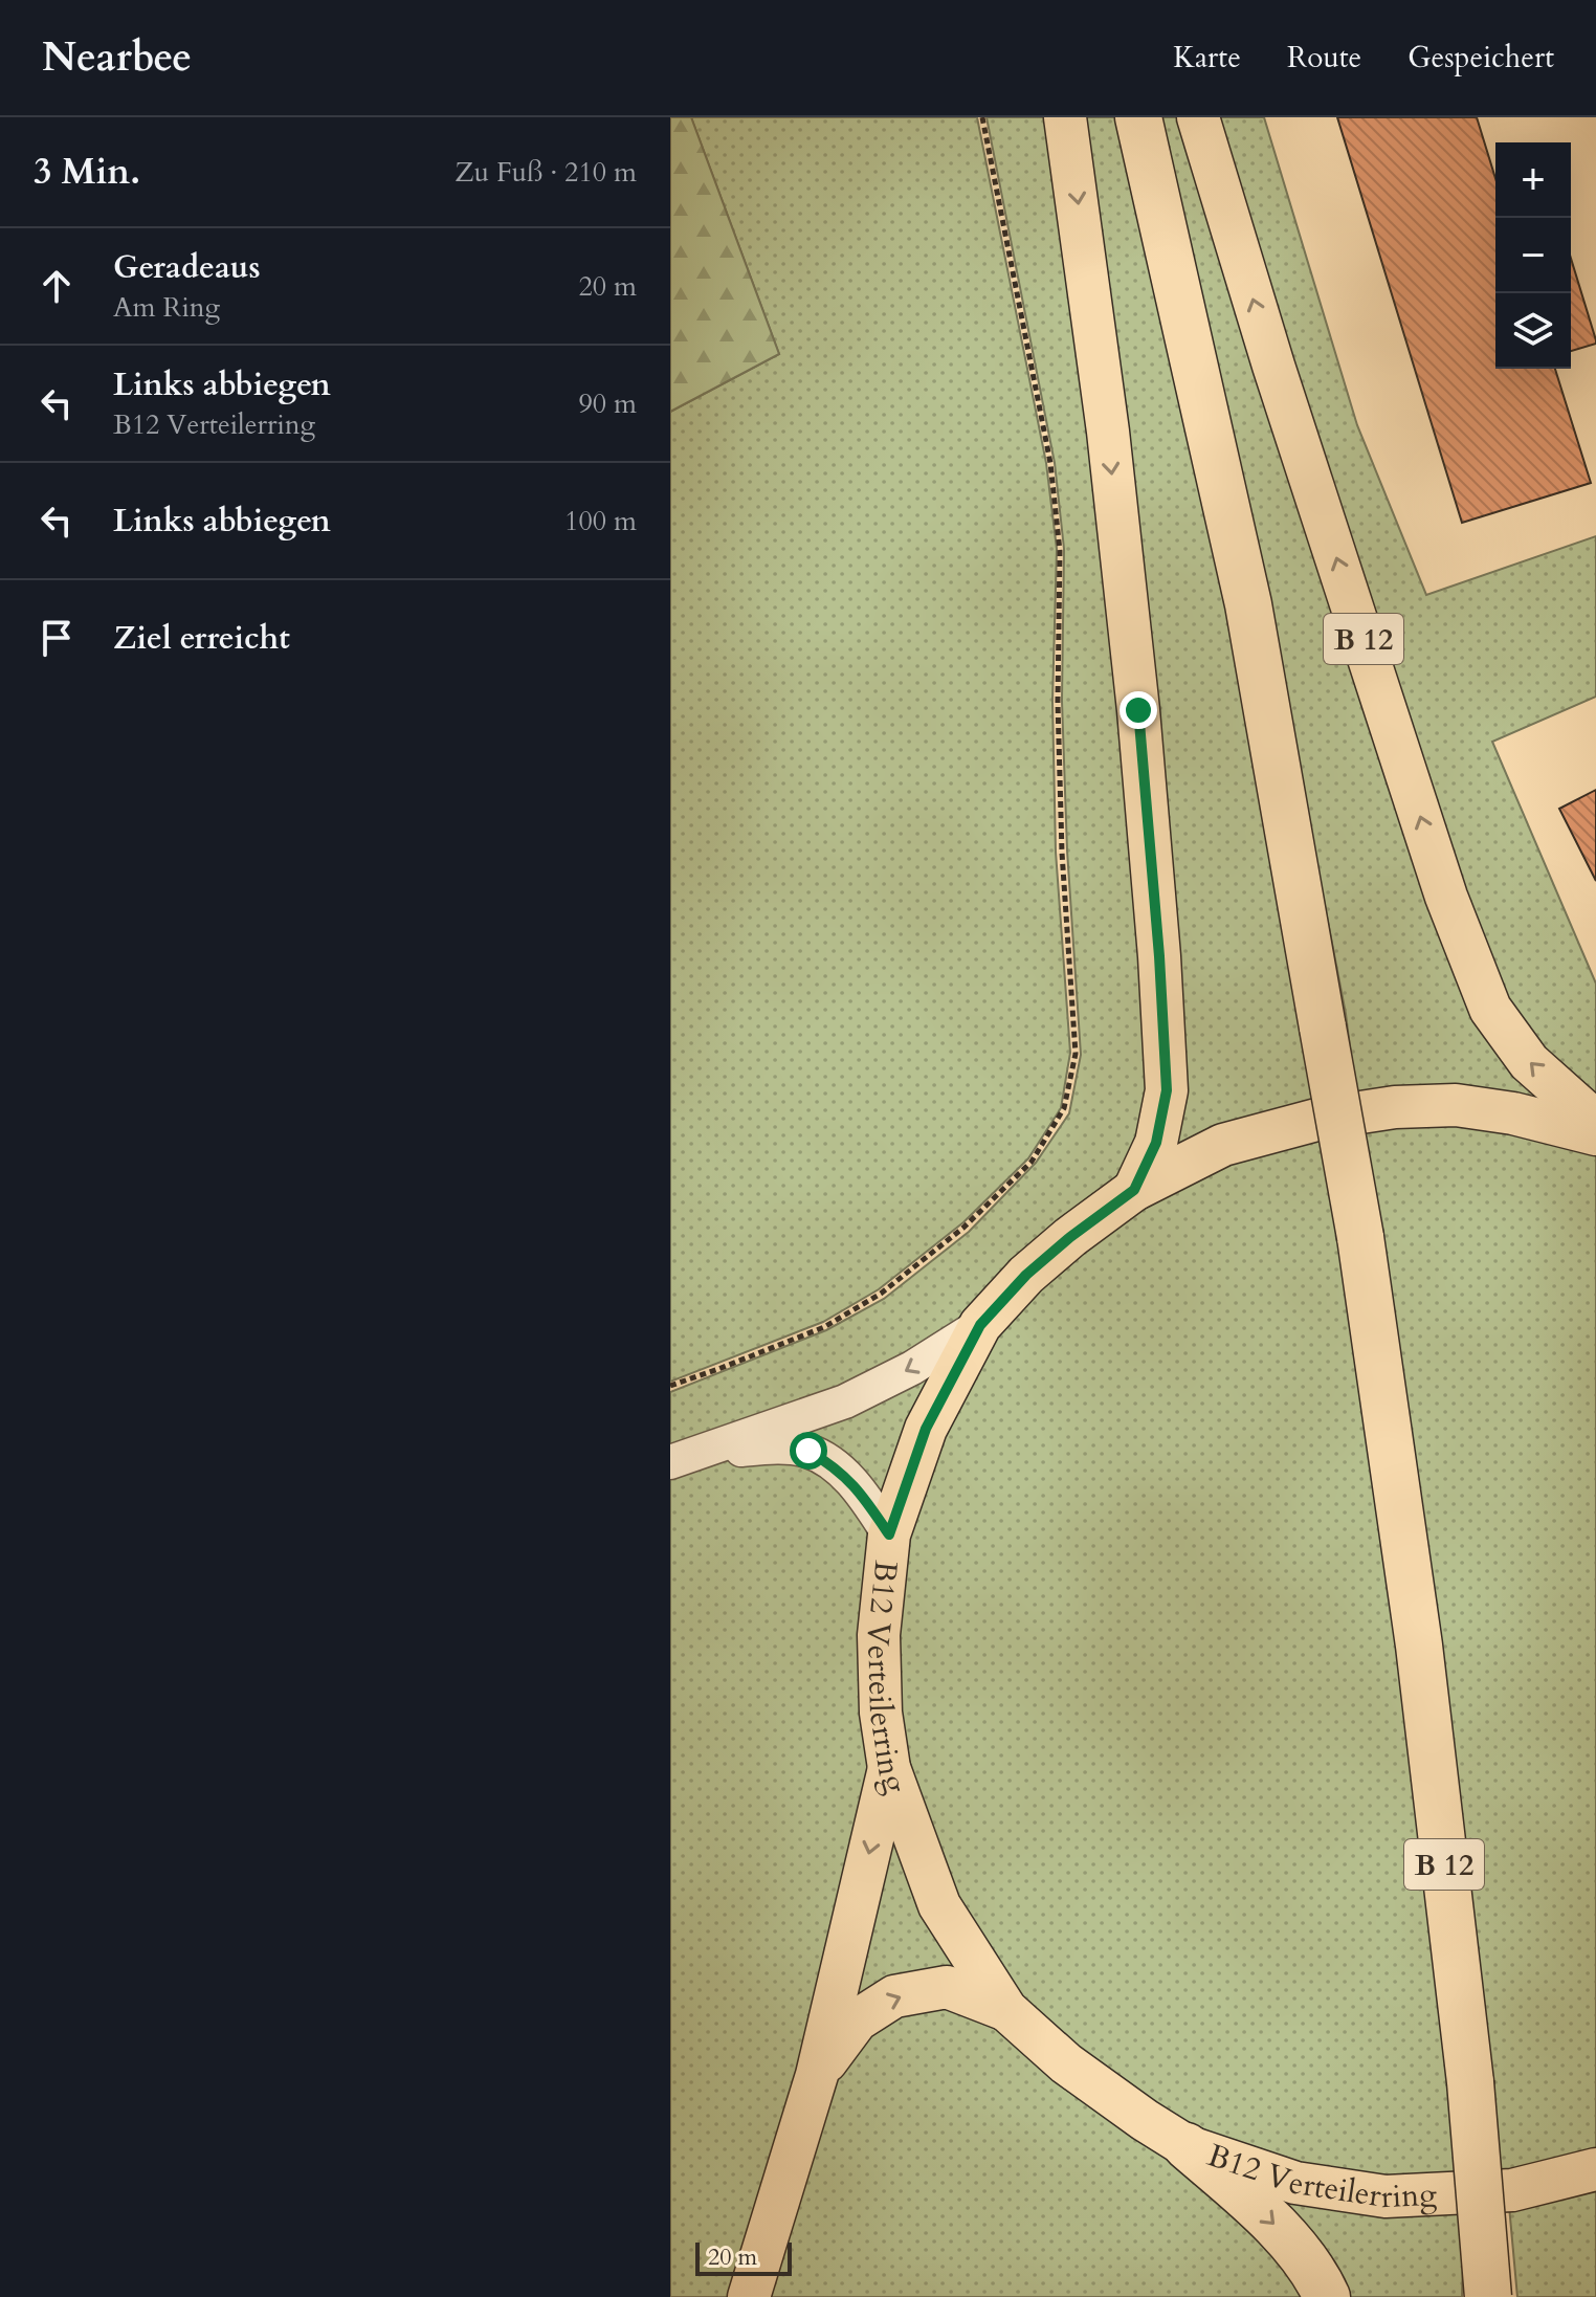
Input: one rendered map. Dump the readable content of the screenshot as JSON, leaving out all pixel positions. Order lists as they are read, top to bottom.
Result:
{
  "streets": {
    "highway": ["B 12"],
    "main road": ["B12 Verteilerring"]
  },
  "scale_bar": "20 m",
  "page": {
    "header": "Nearbee",
    "nav": ["Karte", "Route", "Gespeichert"],
    "heading": ["3 Min.", "Zu Fuß · 210 m"],
    "map_buttons": ["+", "−"],
    "list": [
      ["Geradeaus", "Am Ring", "20 m"],
      ["Links abbiegen", "B12 Verteilerring", "90 m"],
      ["Links abbiegen", "100 m"],
      "Ziel erreicht"
    ],
    "scale": "20 m"
  }
}
